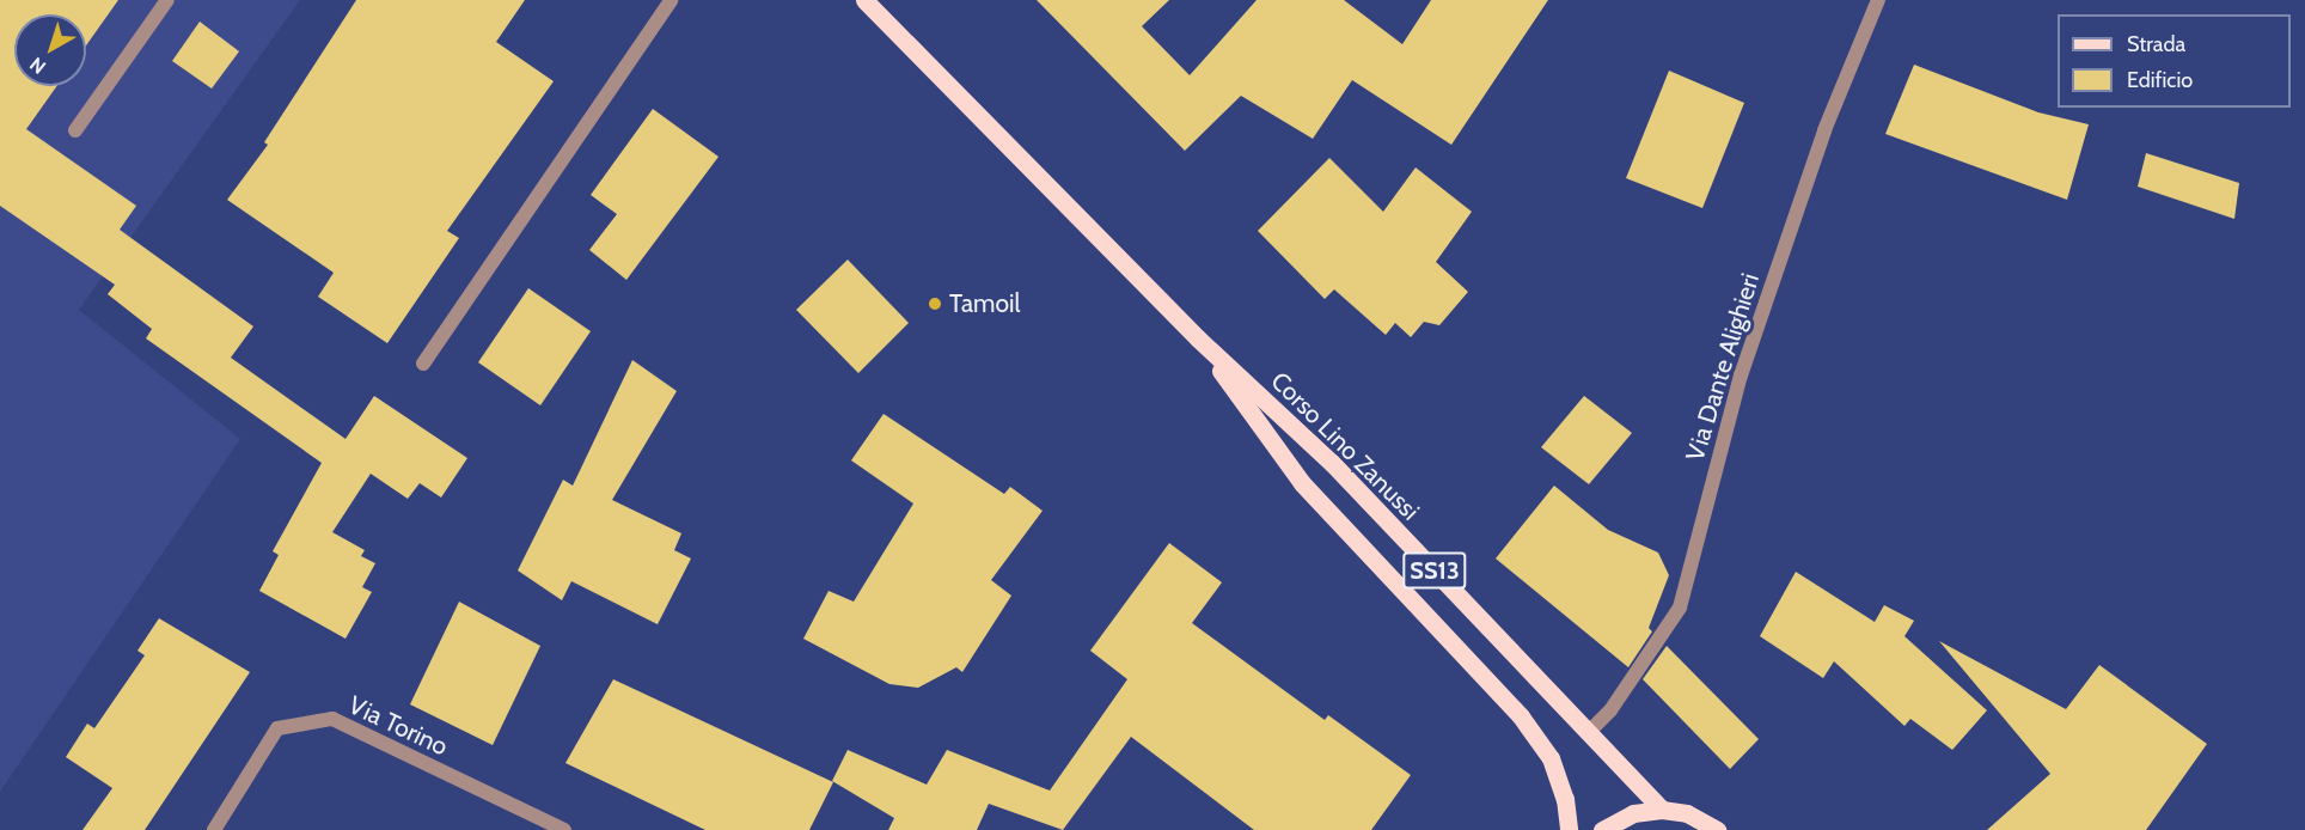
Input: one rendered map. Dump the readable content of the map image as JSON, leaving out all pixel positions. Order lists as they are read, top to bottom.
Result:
{
  "streets": {
    "main road": ["Corso Lino Zanussi", "SS13"],
    "street": ["Via Dante Alighieri", "Via Torino"]
  },
  "crossings": [
    ["Via Dante Alighieri", "Corso Lino Zanussi"]
  ],
  "places": ["Tamoil"],
  "legend": ["Strada", "Edificio"],
  "north": "bottom left"
}
